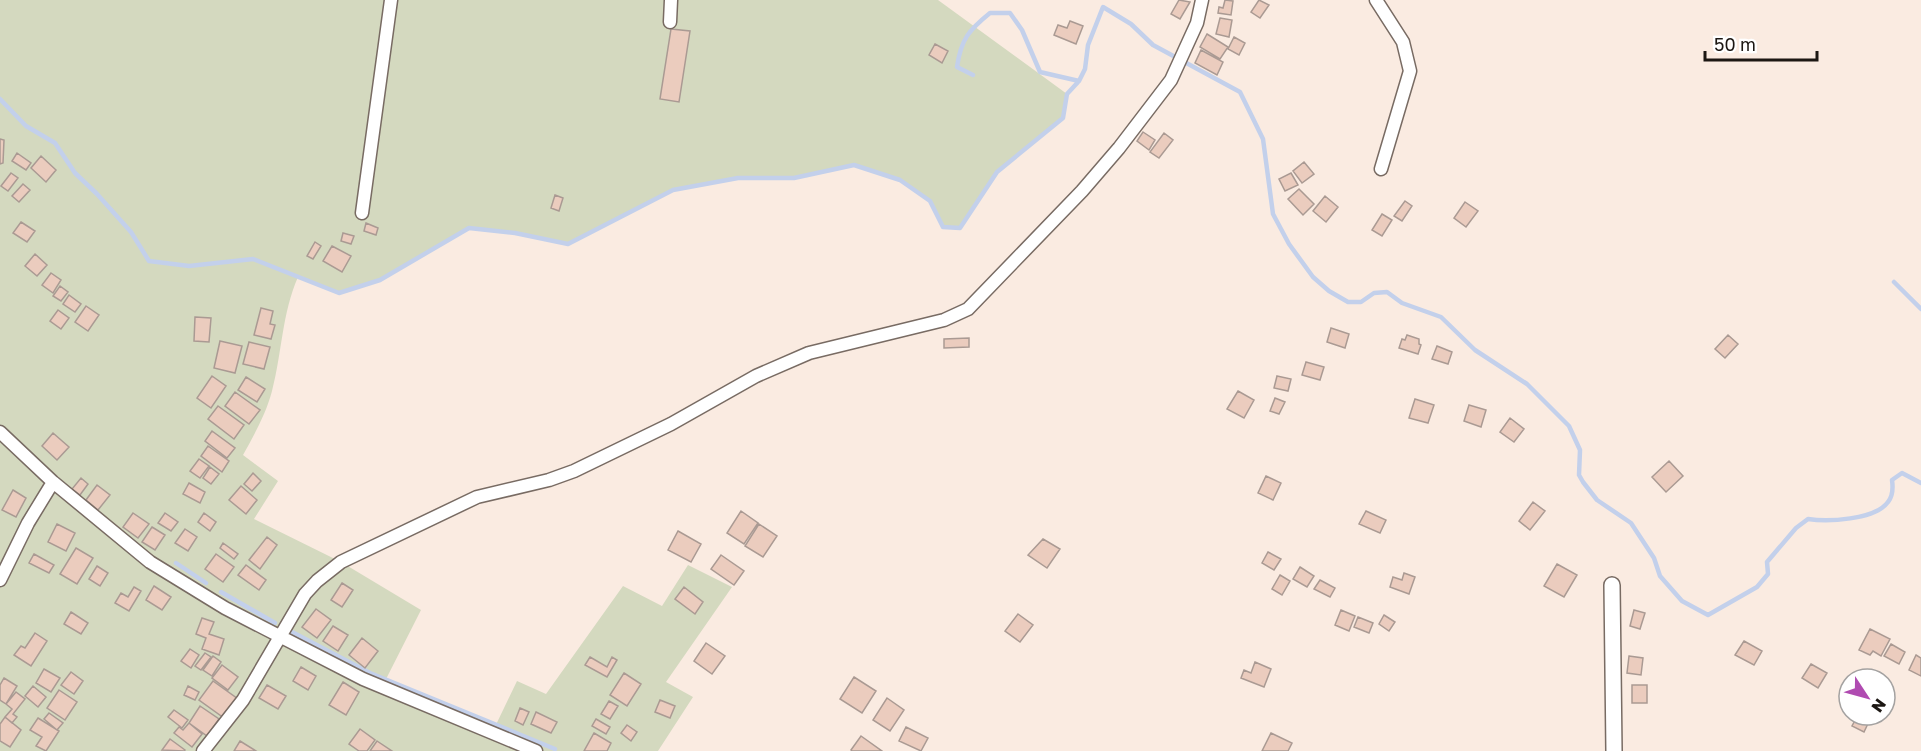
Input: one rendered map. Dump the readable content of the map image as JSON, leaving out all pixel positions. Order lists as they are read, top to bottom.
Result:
{
  "scale_bar": "50 m",
  "north": "bottom right"
}
